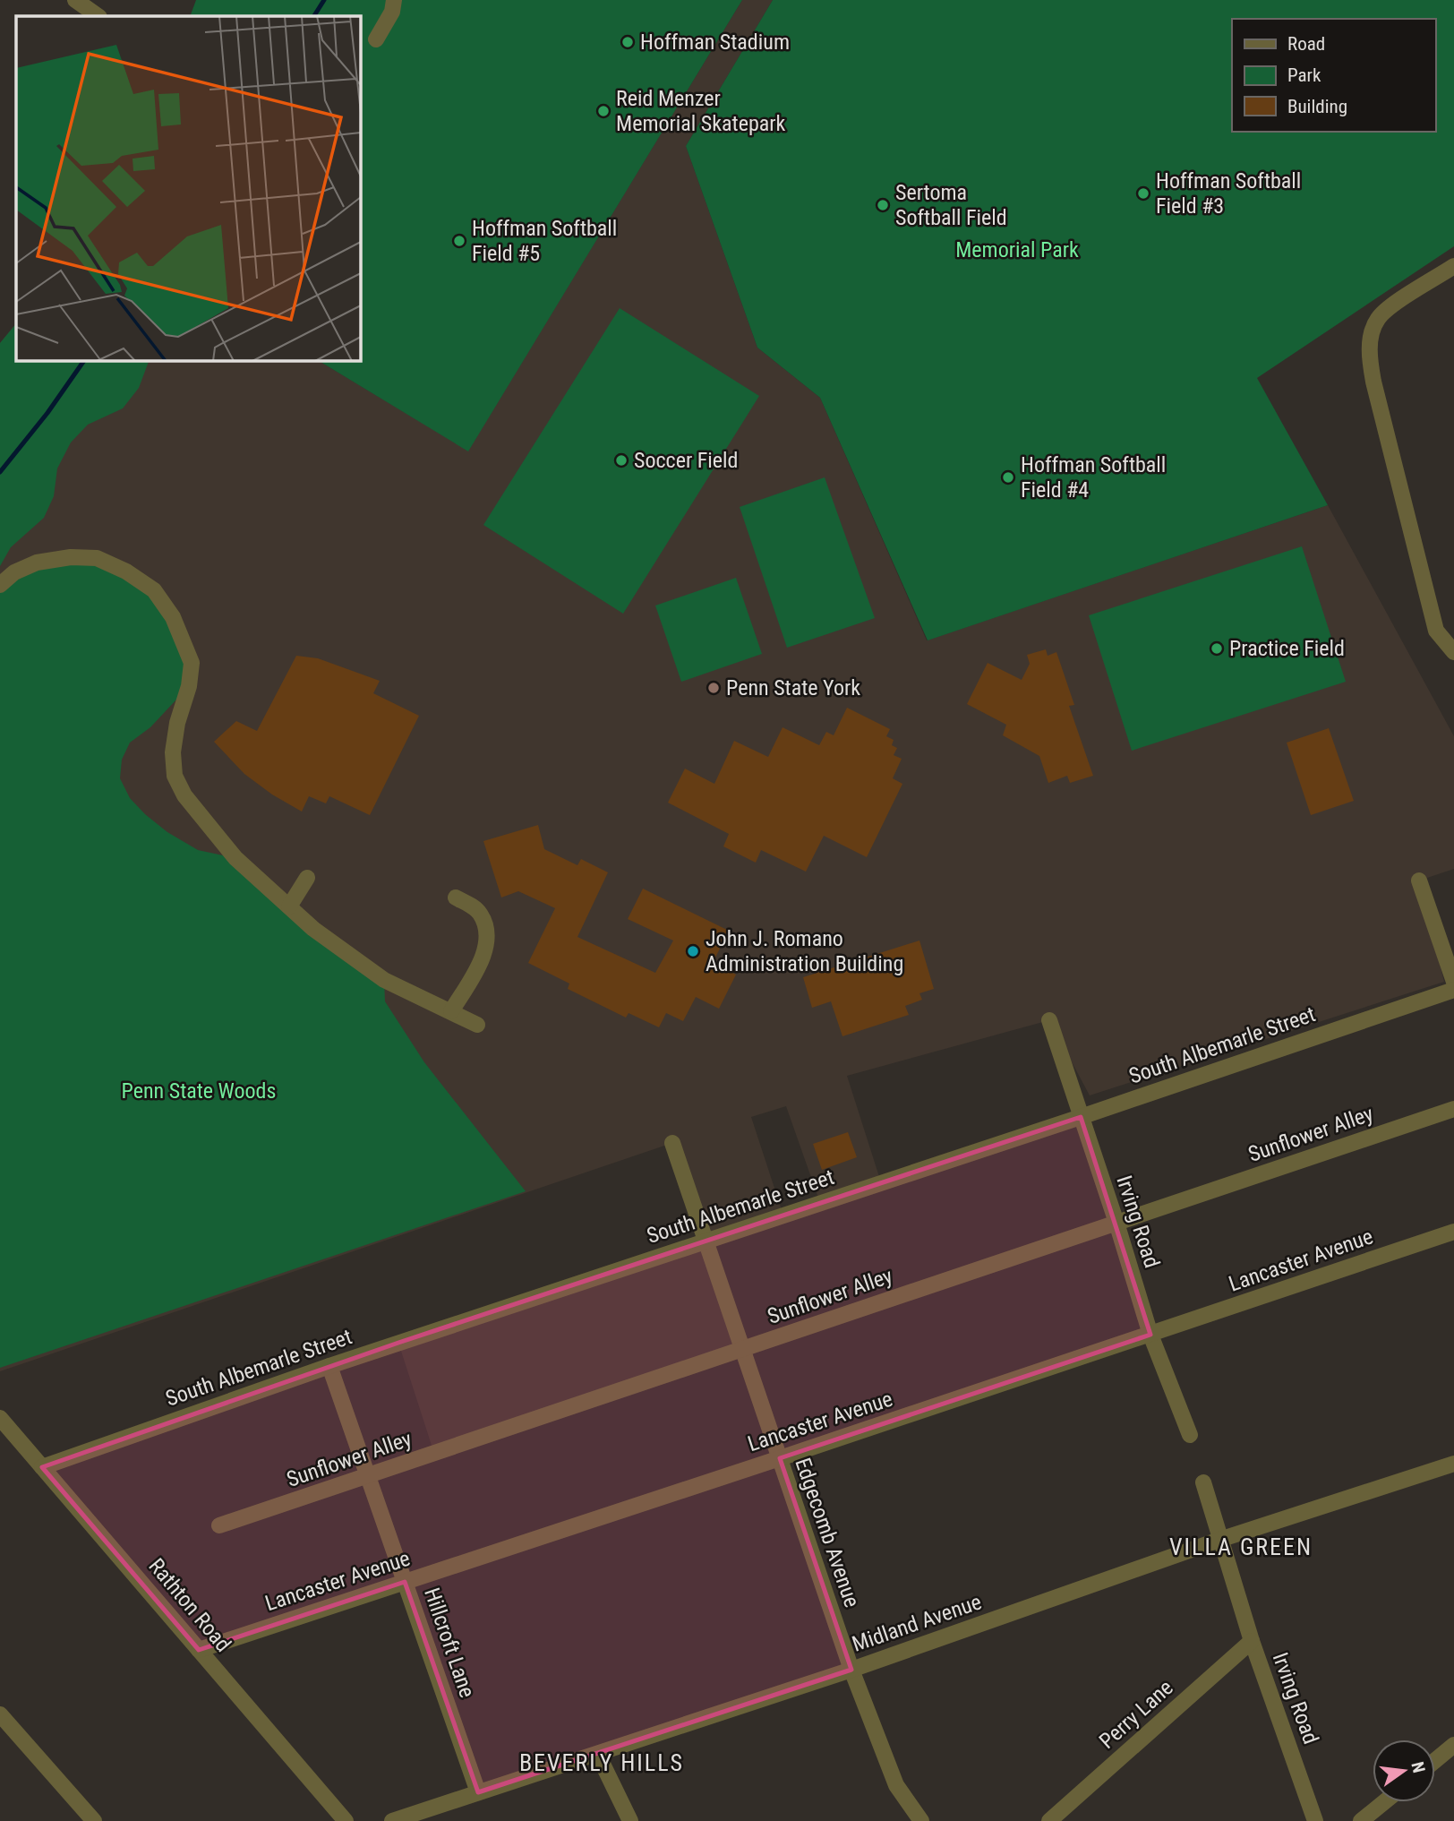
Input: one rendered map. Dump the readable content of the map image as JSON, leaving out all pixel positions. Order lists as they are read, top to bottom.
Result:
{
  "streets": {
    "street": [
      "South Albemarle Street",
      "Sunflower Alley",
      "Irving Road",
      "Lancaster Avenue",
      "Edgecomb Avenue",
      "Rathton Road",
      "Midland Avenue",
      "Hillcroft Lane",
      "Perry Lane"
    ]
  },
  "crossings": [
    ["South Albemarle Street", "Irving Road"],
    ["South Albemarle Street", "Edgecomb Avenue"],
    ["South Albemarle Street", "Rathton Road"],
    ["South Albemarle Street", "Hillcroft Lane"],
    ["Sunflower Alley", "Irving Road"],
    ["Sunflower Alley", "Edgecomb Avenue"],
    ["Sunflower Alley", "Hillcroft Lane"],
    ["Irving Road", "Lancaster Avenue"],
    ["Irving Road", "Midland Avenue"],
    ["Irving Road", "Perry Lane"],
    ["Lancaster Avenue", "Edgecomb Avenue"],
    ["Lancaster Avenue", "Rathton Road"],
    ["Lancaster Avenue", "Hillcroft Lane"],
    ["Edgecomb Avenue", "Midland Avenue"],
    ["Midland Avenue", "Hillcroft Lane"]
  ],
  "districts": ["VILLA GREEN", "BEVERLY HILLS"],
  "parks": ["Memorial Park", "Penn State Woods"],
  "places": [
    "Hoffman Stadium",
    "Reid Menzer Memorial Skatepark",
    "Hoffman Softball Field #3",
    "Sertoma Softball Field",
    "Hoffman Softball Field #5",
    "Soccer Field",
    "Hoffman Softball Field #4",
    "Practice Field",
    "Penn State York",
    "John J. Romano Administration Building"
  ],
  "legend": ["Road", "Park", "Building"],
  "north": "right"
}
